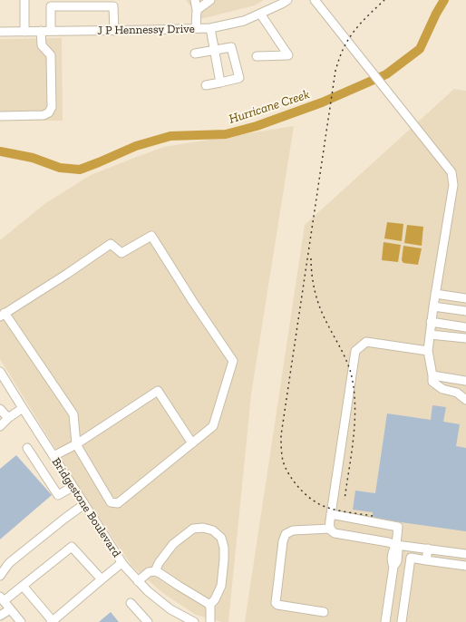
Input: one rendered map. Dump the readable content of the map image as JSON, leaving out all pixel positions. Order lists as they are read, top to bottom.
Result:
{
  "streets": {
    "street": ["J P Hennessy Drive", "Bridgestone Boulevard"]
  },
  "water": ["Hurricane Creek"]
}
